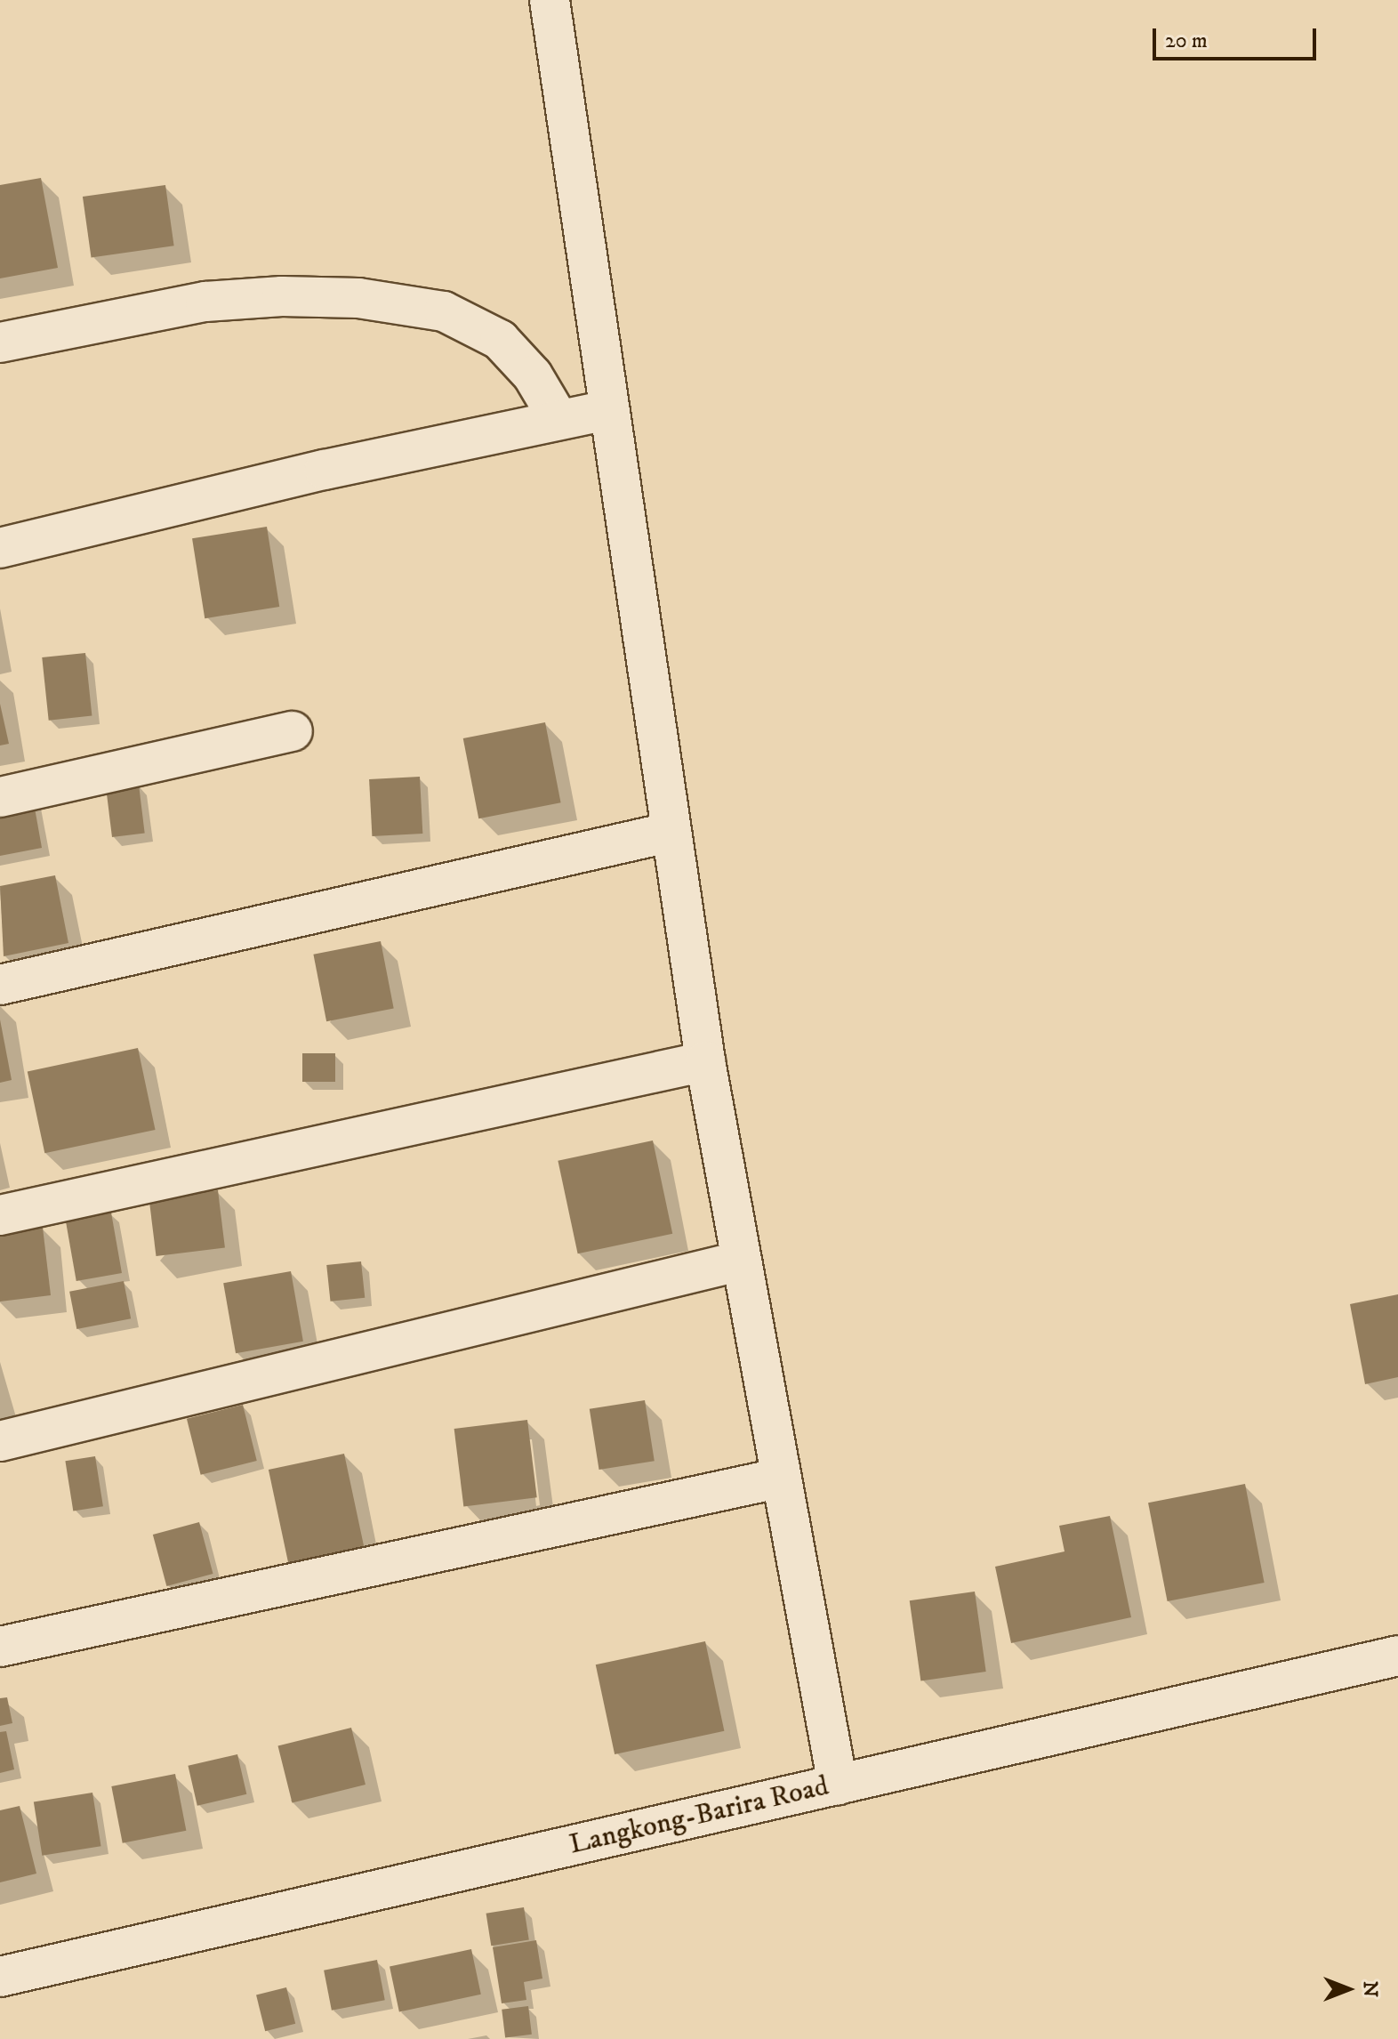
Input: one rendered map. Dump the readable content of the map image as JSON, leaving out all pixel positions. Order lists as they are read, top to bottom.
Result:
{
  "streets": {
    "street": ["Langkong-Barira Road"]
  },
  "scale_bar": "20 m",
  "north": "right"
}
